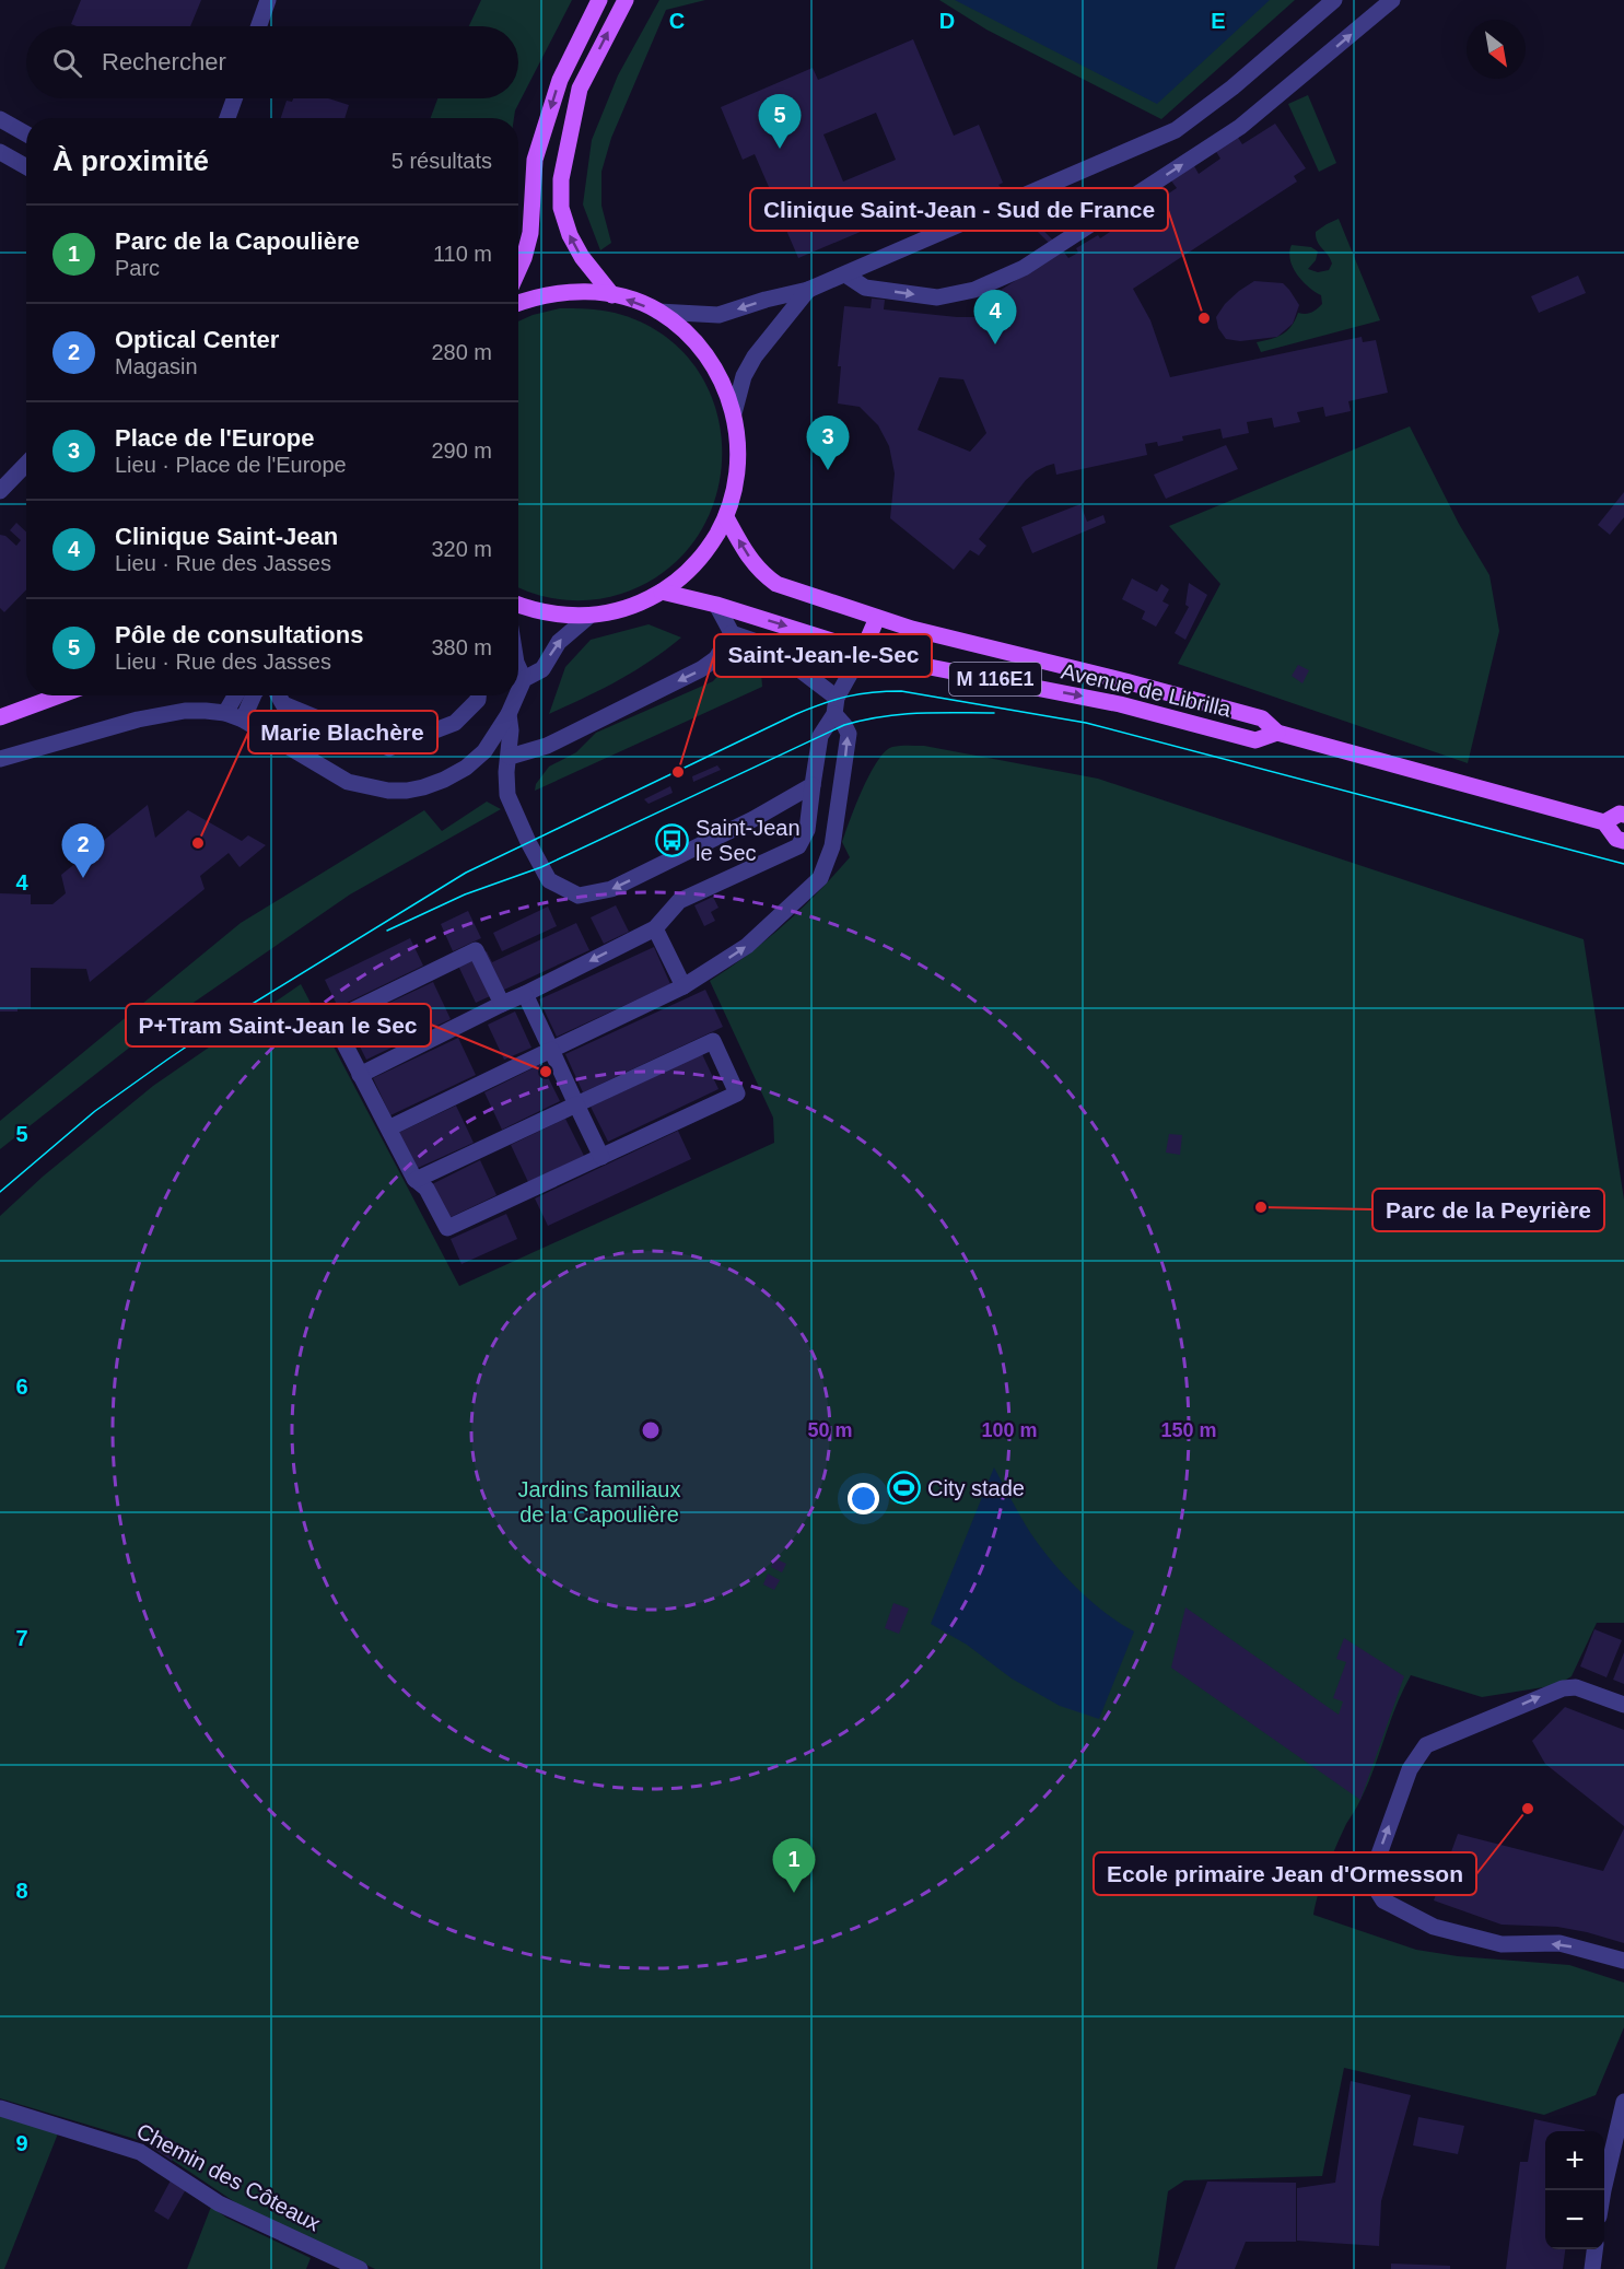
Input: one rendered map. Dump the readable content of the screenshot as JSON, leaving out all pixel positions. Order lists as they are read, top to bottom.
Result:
{
  "streets": {
    "main road": ["M 116E1", "Avenue de Librilla"],
    "street": ["Chemin des Côteaux"]
  },
  "parks": ["Jardins familiaux de la Capoulière"],
  "places": {
    "other": [
      "Clinique Saint-Jean - Sud de France",
      "Saint-Jean-le-Sec",
      "Marie Blachère",
      "P+Tram Saint-Jean le Sec",
      "Parc de la Peyrière",
      "Ecole primaire Jean d'Ormesson"
    ],
    "bus stop": ["Saint-Jean le Sec"],
    "sports": ["City stade"]
  },
  "north": "bottom right",
  "page": {
    "search": "Rechercher",
    "pins": [
      "5",
      "4",
      "3",
      "2",
      "1"
    ],
    "heading": ["À proximité", "5 résultats"],
    "list": [
      {
        "mark": "1",
        "name": "Parc de la Capoulière",
        "note": "Parc",
        "value": "110 m"
      },
      {
        "mark": "2",
        "name": "Optical Center",
        "note": "Magasin",
        "value": "280 m"
      },
      {
        "mark": "3",
        "name": "Place de l'Europe",
        "note": "Lieu · Place de l'Europe",
        "value": "290 m"
      },
      {
        "mark": "4",
        "name": "Clinique Saint-Jean",
        "note": "Lieu · Rue des Jasses",
        "value": "320 m"
      },
      {
        "mark": "5",
        "name": "Pôle de consultations",
        "note": "Lieu · Rue des Jasses",
        "value": "380 m"
      }
    ],
    "map_buttons": ["+", "−"]
  },
  "grid": {
    "columns": ["C", "D", "E"],
    "rows": [
      "4",
      "5",
      "6",
      "7",
      "8",
      "9"
    ]
  },
  "rings": ["50 m", "100 m", "150 m"]
}
